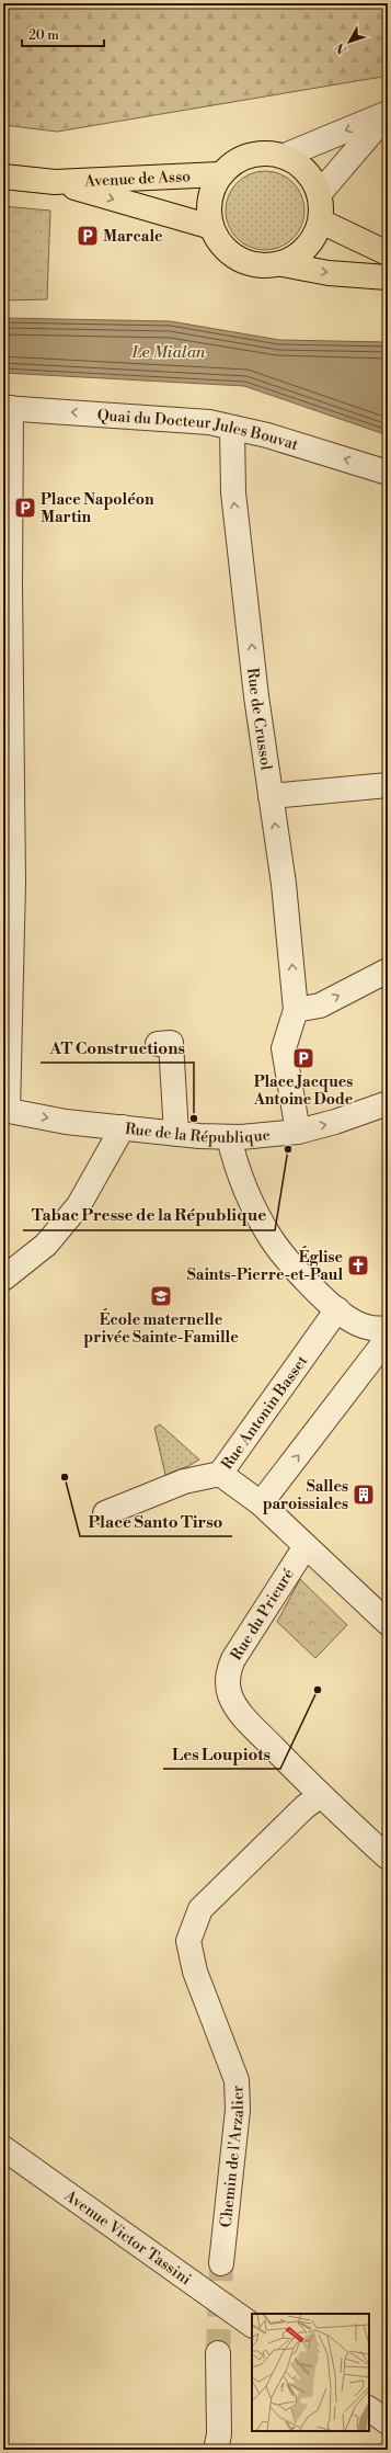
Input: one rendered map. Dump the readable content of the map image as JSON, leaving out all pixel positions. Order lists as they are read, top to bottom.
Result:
{
  "streets": {
    "main road": ["Avenue de Asso"],
    "street": [
      "Quai du Docteur Jules Bouvat",
      "Rue de Crussol",
      "Rue de la République",
      "Rue Antonin Basset",
      "Rue du Prieuré",
      "Chemin de l'Arzalier",
      "Avenue Victor Tassini"
    ]
  },
  "crossings": [
    ["Quai du Docteur Jules Bouvat", "Rue de Crussol"],
    ["Rue Antonin Basset", "Rue du Prieuré"],
    ["Rue du Prieuré", "Chemin de l'Arzalier"]
  ],
  "one_way": ["Quai du Docteur Jules Bouvat", "Rue de Crussol", "Rue de la République"],
  "water": ["Le Mialan"],
  "places": {
    "parking": ["Marcale", "Place Napoléon Martin", "Place Jacques Antoine Dode"],
    "other": [
      "AT Constructions",
      "Tabac Presse de la République",
      "Place Santo Tirso",
      "Les Loupiots"
    ],
    "church": ["Église Saints-Pierre-et-Paul"],
    "school or university": ["École maternelle privée Sainte-Famille"],
    "building": ["Salles paroissiales"]
  },
  "scale_bar": "20 m",
  "north": "bottom left"
}
